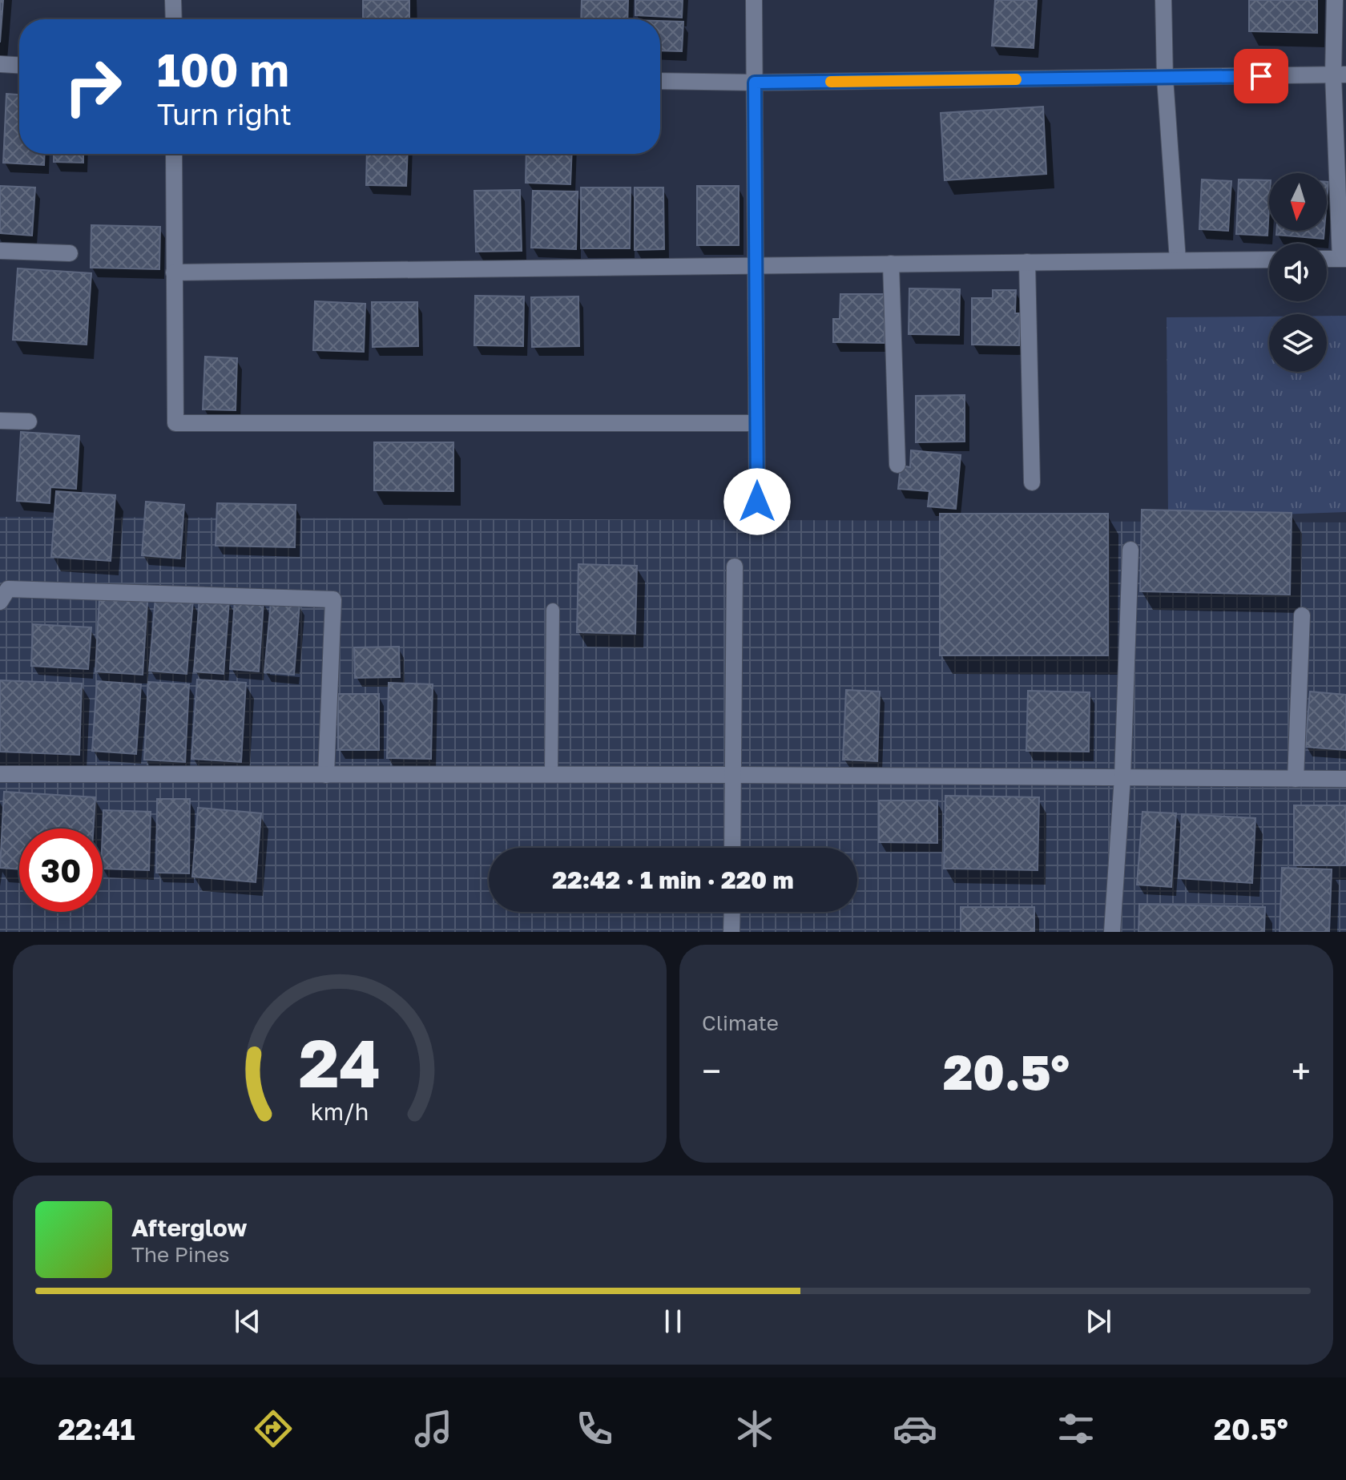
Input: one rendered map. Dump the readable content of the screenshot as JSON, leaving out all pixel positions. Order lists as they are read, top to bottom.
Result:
{
  "north": "bottom",
  "page": {
    "turn": ["100 m", "Turn right"],
    "limit": "30",
    "trip": "22:42 · 1 min · 220 m",
    "tile": "Climate",
    "heat": ["−", "20.5°", "+"],
    "song": ["Afterglow", "The Pines"],
    "tabs": ["22:41", "20.5°"],
    "gauge": ["24", "km/h"]
  }
}
